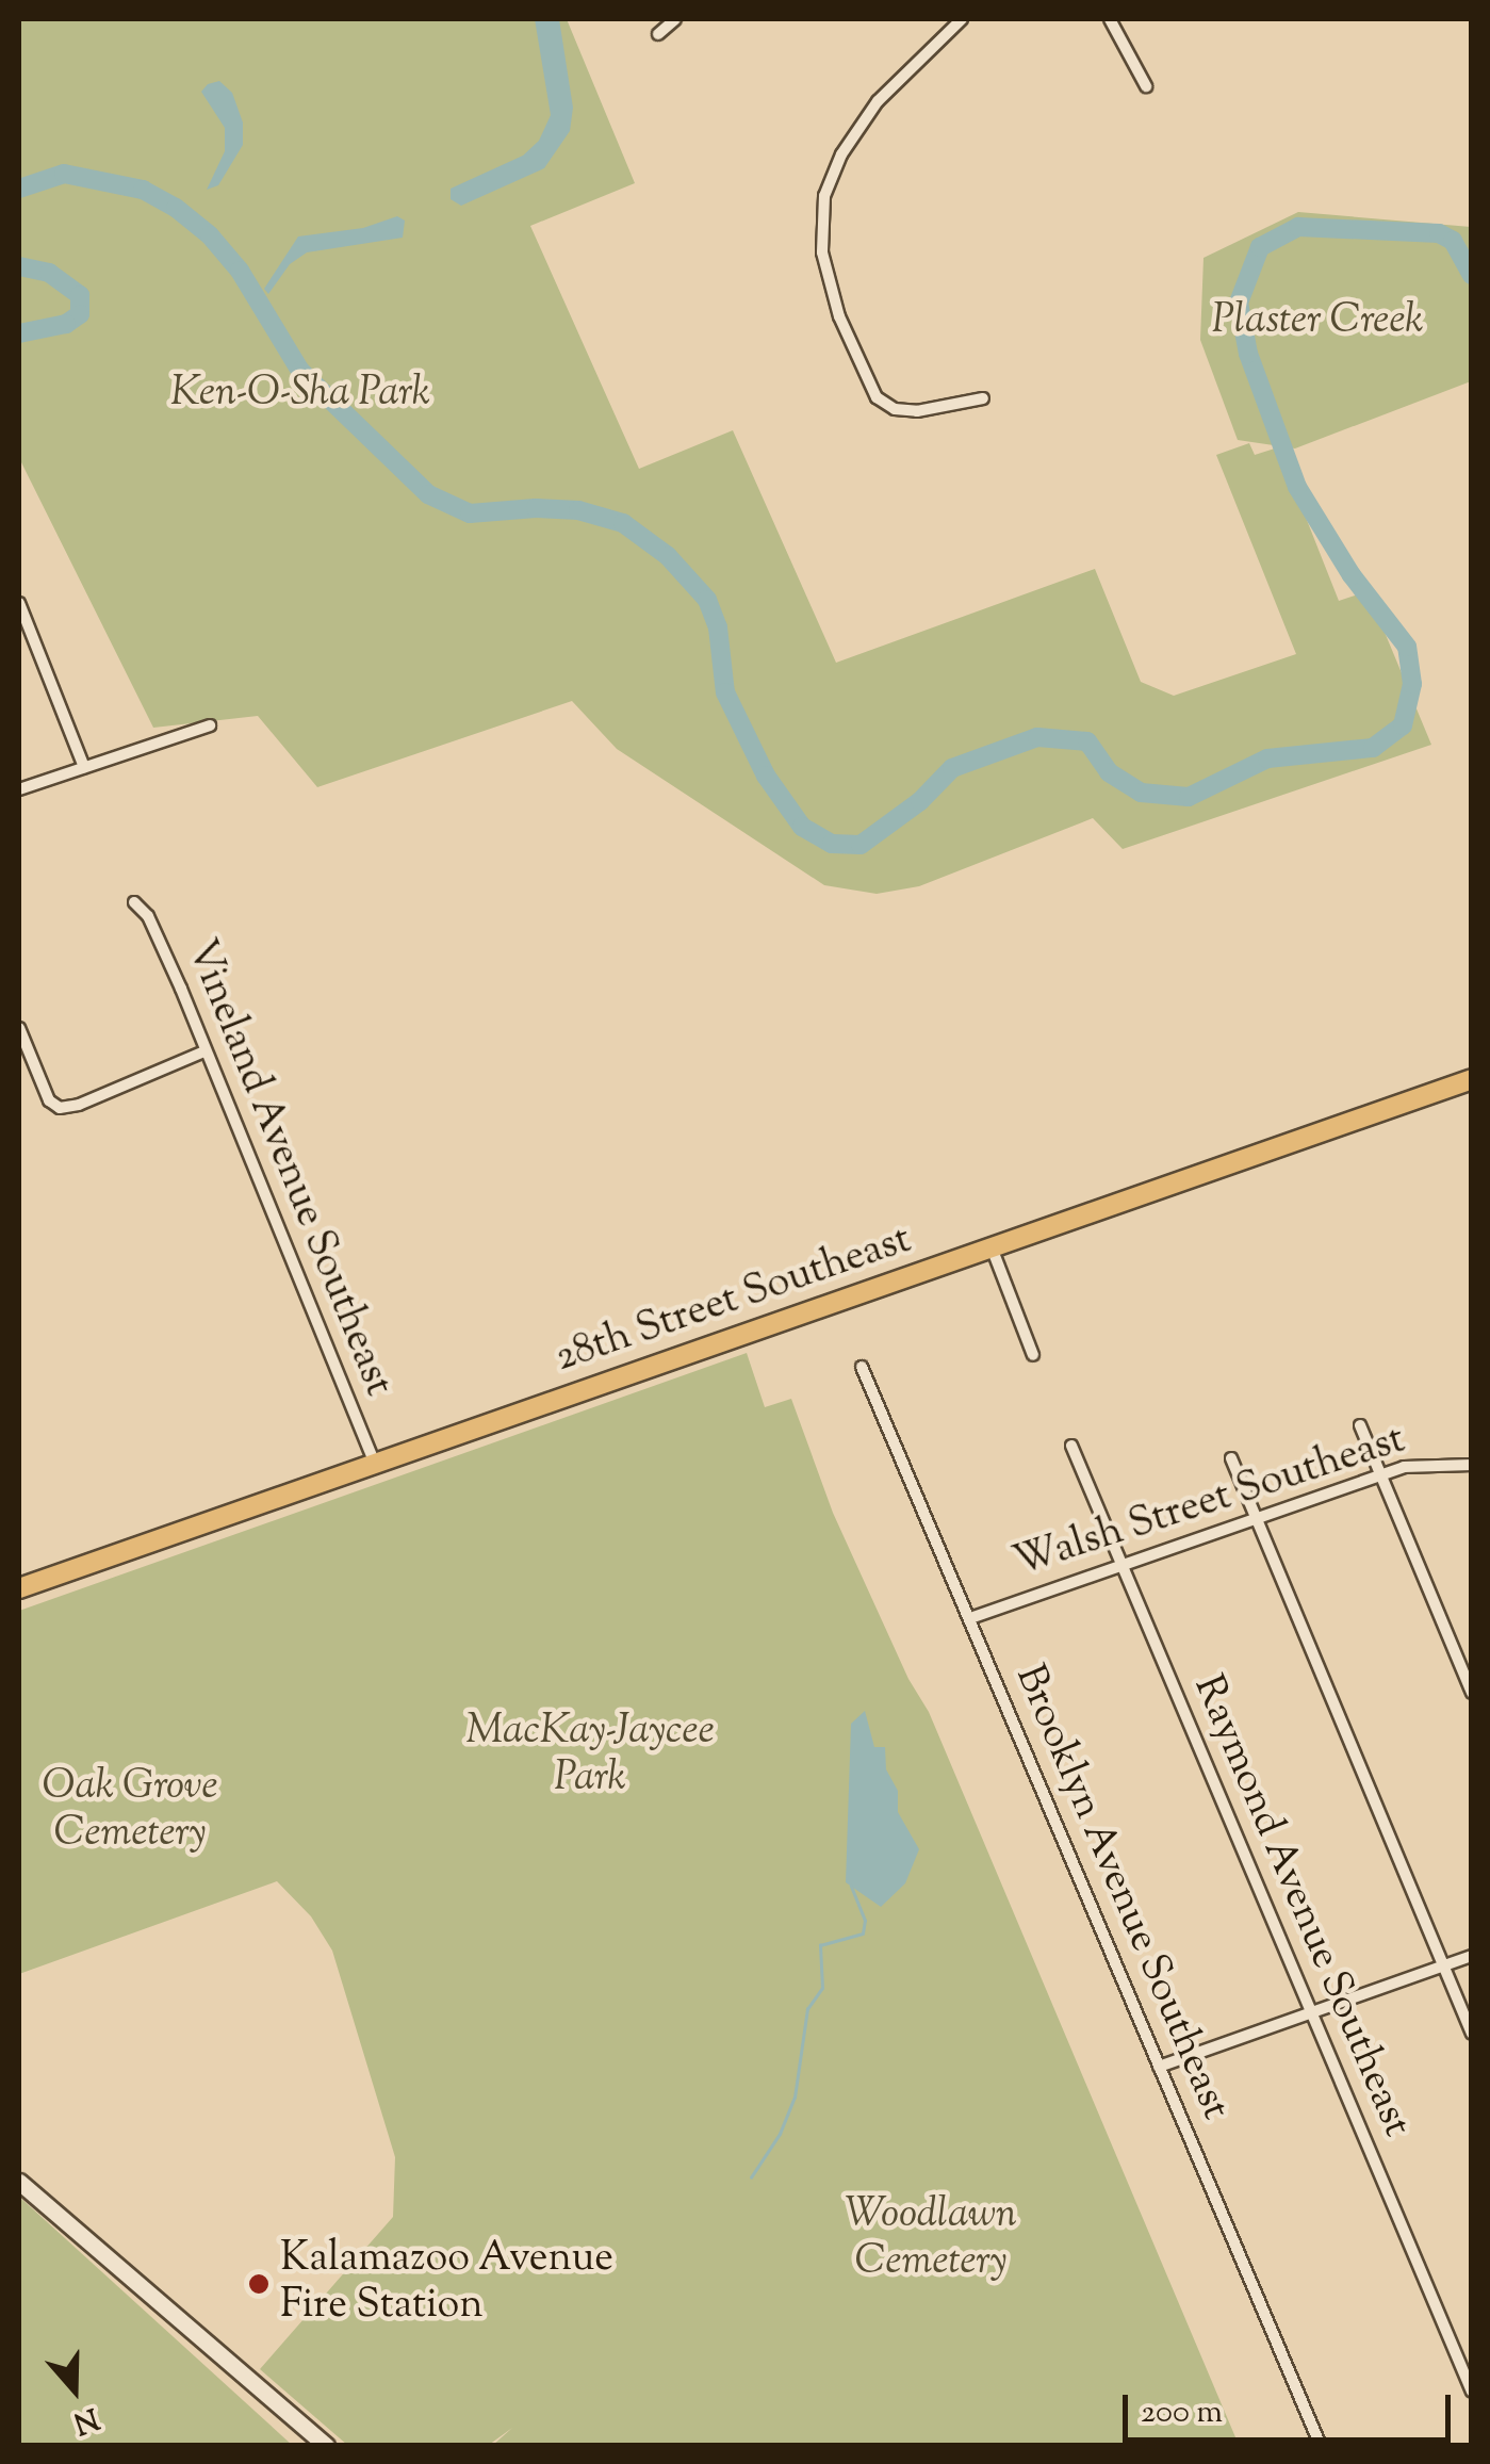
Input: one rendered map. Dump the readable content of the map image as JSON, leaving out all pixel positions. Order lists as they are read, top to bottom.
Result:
{
  "streets": {
    "main road": ["28th Street Southeast"],
    "street": [
      "Vineland Avenue Southeast",
      "Walsh Street Southeast",
      "Brooklyn Avenue Southeast",
      "Raymond Avenue Southeast"
    ]
  },
  "crossings": [
    ["Vineland Avenue Southeast", "28th Street Southeast"],
    ["Walsh Street Southeast", "Brooklyn Avenue Southeast"],
    ["Walsh Street Southeast", "Raymond Avenue Southeast"]
  ],
  "parks": [
    "Plaster Creek",
    "Ken-O-Sha Park",
    "MacKay-Jaycee Park",
    "Oak Grove Cemetery",
    "Woodlawn Cemetery"
  ],
  "places": ["Kalamazoo Avenue Fire Station"],
  "scale_bar": "200 m",
  "north": "bottom"
}
